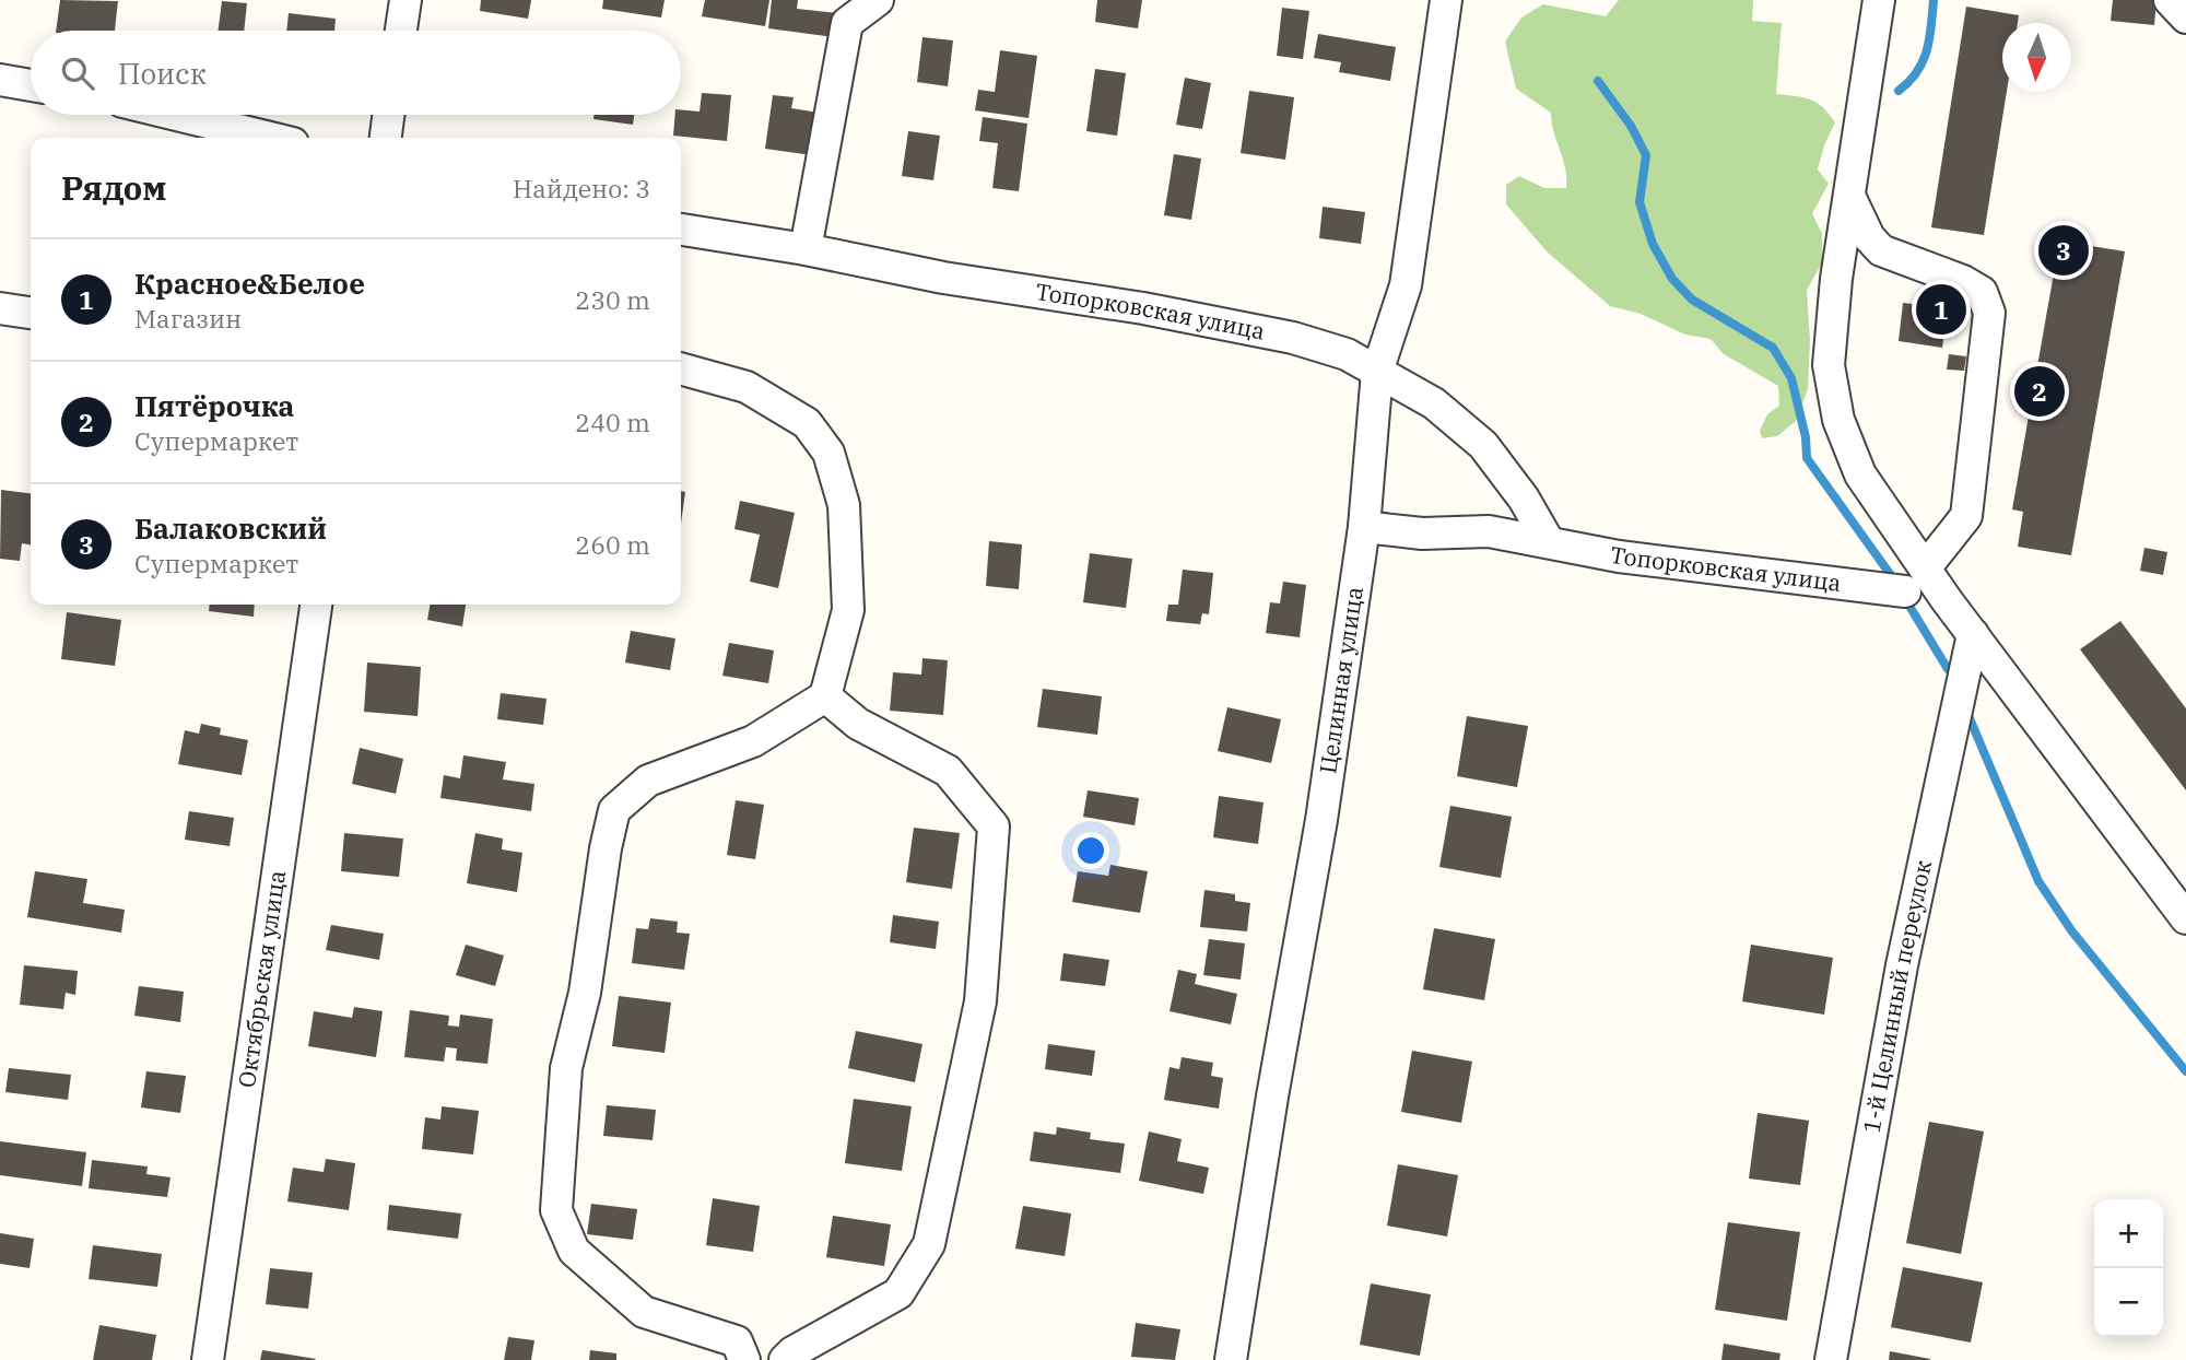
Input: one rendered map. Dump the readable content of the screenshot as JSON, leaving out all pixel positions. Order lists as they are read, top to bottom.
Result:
{
  "streets": {
    "street": [
      "Топорковская улица",
      "Целинная улица",
      "Октябрьская улица",
      "1-й Целинный переулок"
    ]
  },
  "crossings": [
    ["Топорковская улица", "Целинная улица"]
  ],
  "north": "bottom",
  "page": {
    "search": "Поиск",
    "heading": ["Рядом", "Найдено: 3"],
    "pins": ["3", "1", "2"],
    "list": [
      {
        "mark": "1",
        "name": "Красное&Белое",
        "note": "Магазин",
        "value": "230 m"
      },
      {
        "mark": "2",
        "name": "Пятёрочка",
        "note": "Супермаркет",
        "value": "240 m"
      },
      {
        "mark": "3",
        "name": "Балаковский",
        "note": "Супермаркет",
        "value": "260 m"
      }
    ],
    "map_buttons": ["+", "−"]
  }
}
